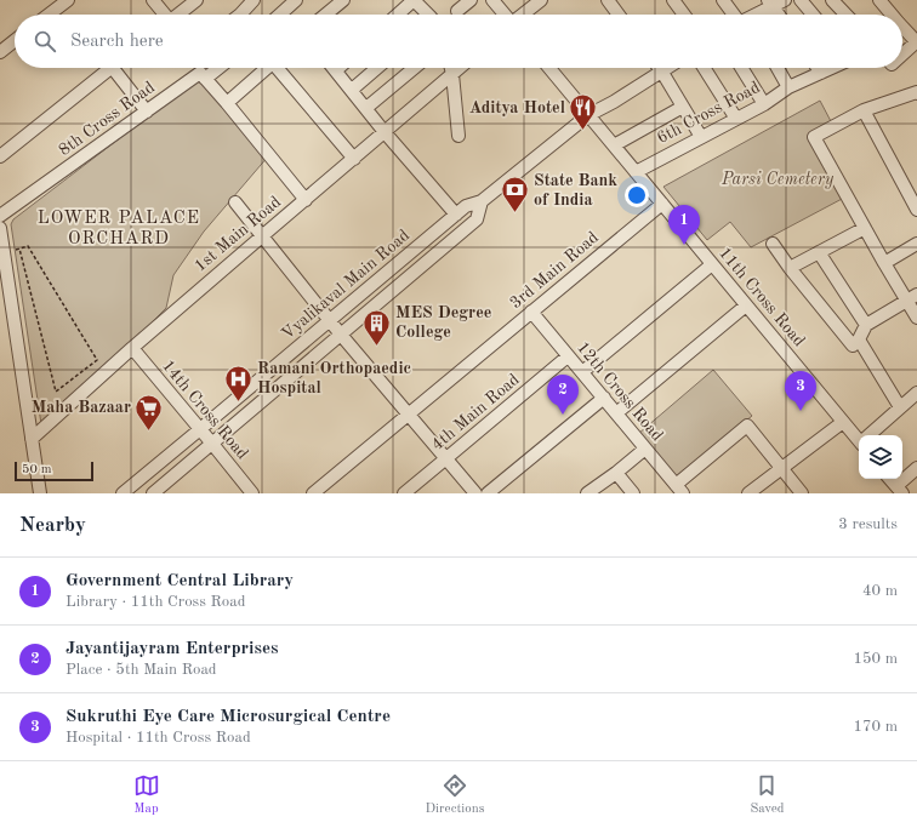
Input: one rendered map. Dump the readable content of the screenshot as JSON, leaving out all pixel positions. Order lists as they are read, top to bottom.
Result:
{
  "streets": {
    "street": [
      "6th Cross Road",
      "8th Cross Road",
      "1st Main Road",
      "3rd Main Road",
      "Vyalikaval Main Road",
      "11th Cross Road",
      "12th Cross Road",
      "14th Cross Road",
      "4th Main Road"
    ]
  },
  "crossings": [
    ["6th Cross Road", "11th Cross Road"],
    ["1st Main Road", "14th Cross Road"],
    ["3rd Main Road", "11th Cross Road"],
    ["3rd Main Road", "12th Cross Road"],
    ["Vyalikaval Main Road", "11th Cross Road"],
    ["Vyalikaval Main Road", "14th Cross Road"],
    ["12th Cross Road", "4th Main Road"]
  ],
  "districts": ["LOWER PALACE ORCHARD"],
  "parks": ["Parsi Cemetery"],
  "places": {
    "restaurant": ["Aditya Hotel"],
    "bank": ["State Bank of India"],
    "building": ["MES Degree College"],
    "hospital": ["Ramani Orthopaedic Hospital"],
    "supermarket": ["Maha Bazaar"]
  },
  "scale_bar": "50 m",
  "page": {
    "search": "Search here",
    "pins": ["1", "3", "2"],
    "scale": "50 m",
    "heading": ["Nearby", "3 results"],
    "list": [
      {
        "mark": "1",
        "name": "Government Central Library",
        "note": "Library · 11th Cross Road",
        "value": "40 m"
      },
      {
        "mark": "2",
        "name": "Jayantijayram Enterprises",
        "note": "Place · 5th Main Road",
        "value": "150 m"
      },
      {
        "mark": "3",
        "name": "Sukruthi Eye Care Microsurgical Centre",
        "note": "Hospital · 11th Cross Road",
        "value": "170 m"
      }
    ],
    "nav": ["Map", "Directions", "Saved"]
  }
}
